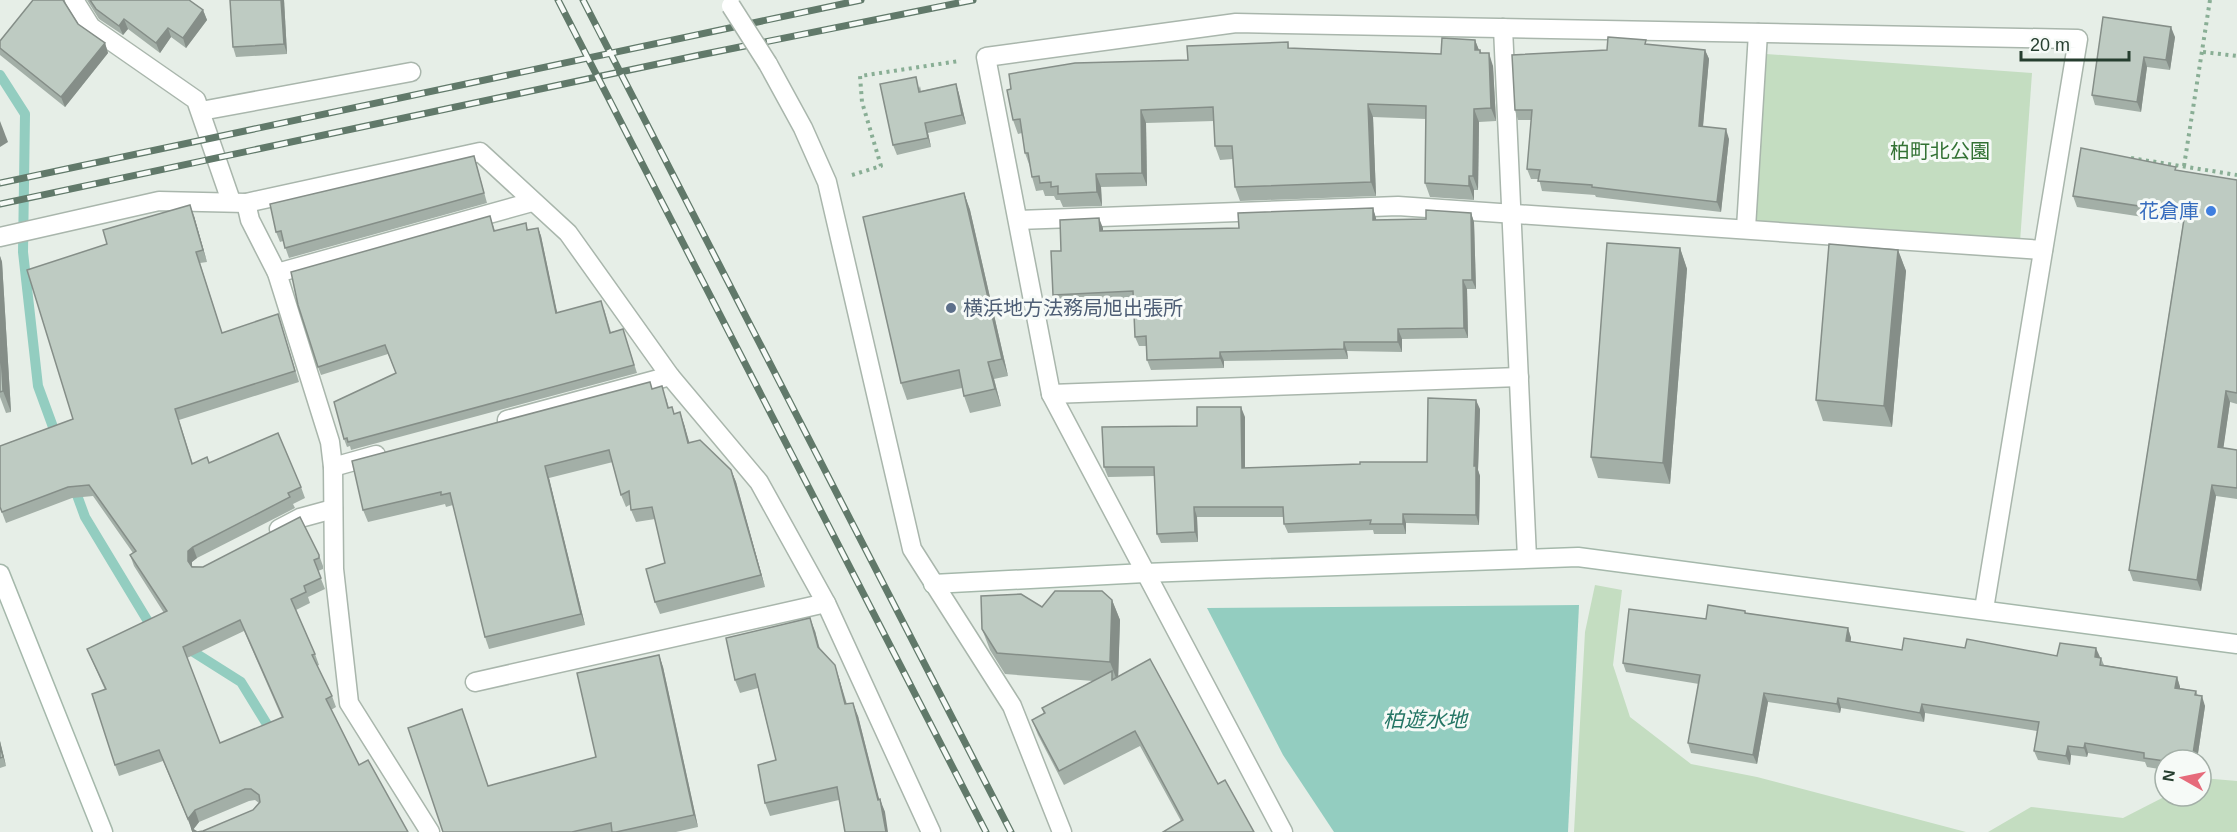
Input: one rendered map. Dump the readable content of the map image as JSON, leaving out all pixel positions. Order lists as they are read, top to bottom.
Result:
{
  "water": ["柏遊水地"],
  "parks": ["柏町北公園"],
  "places": ["花倉庫", "横浜地方法務局旭出張所"],
  "scale_bar": "20 m",
  "north": "left"
}
